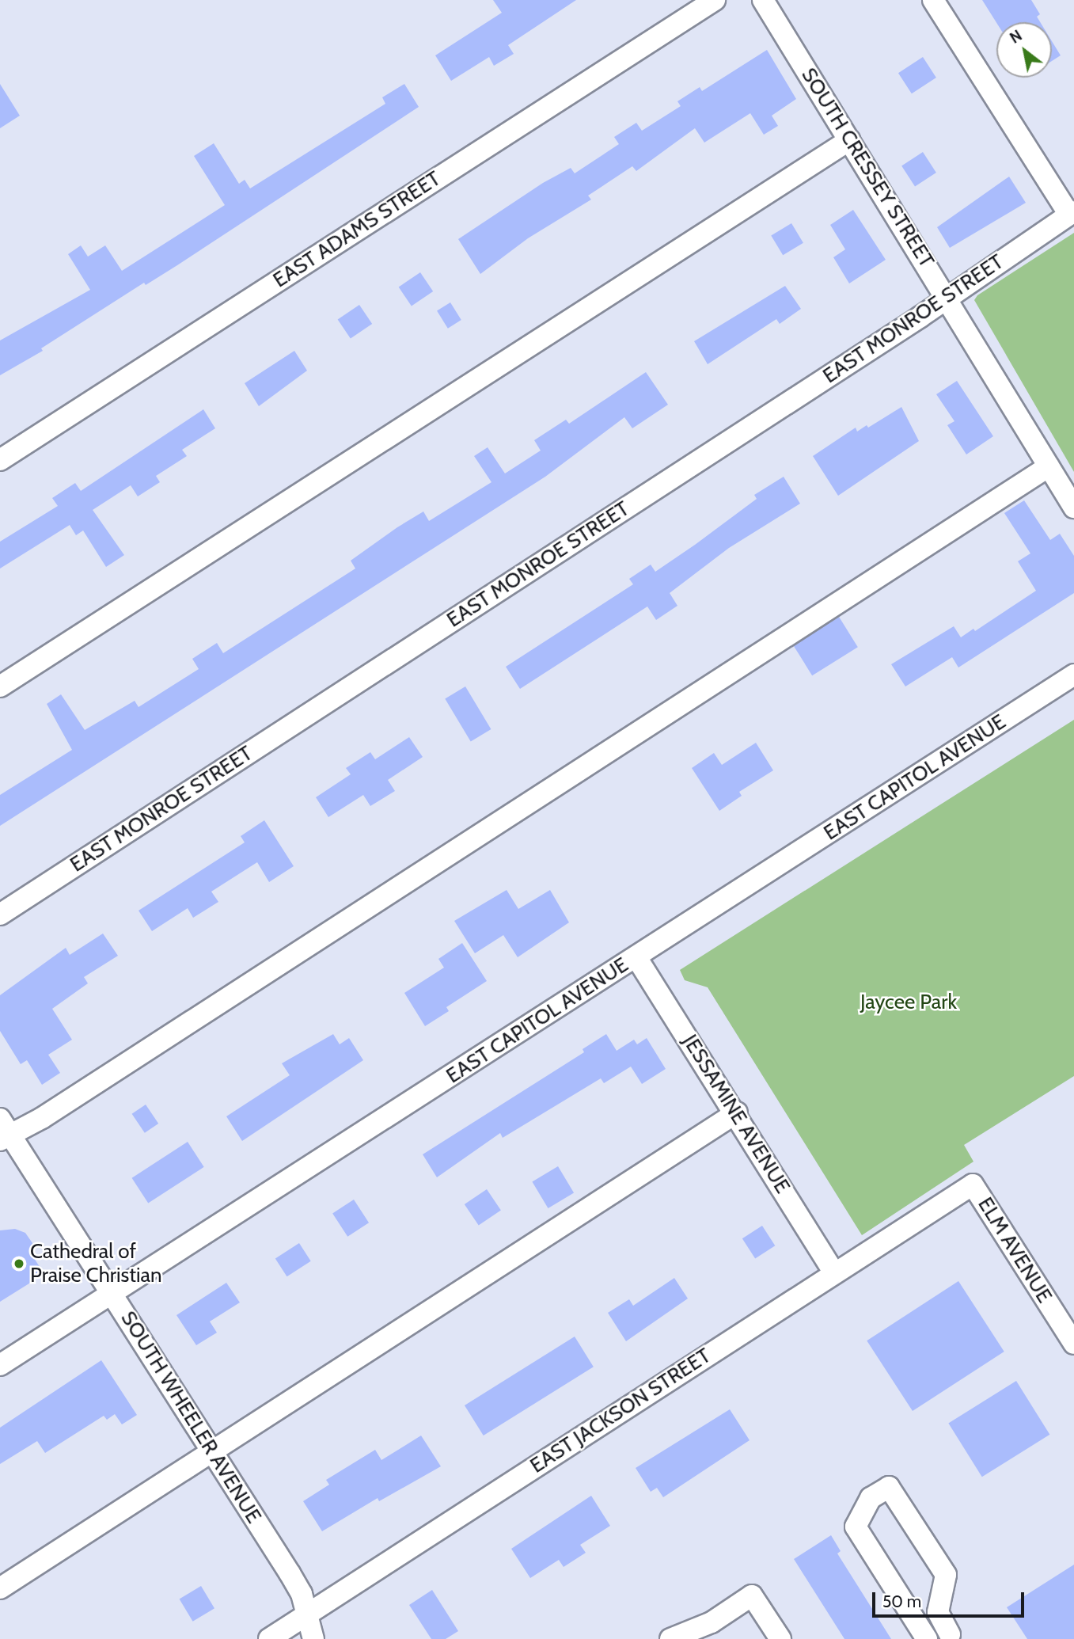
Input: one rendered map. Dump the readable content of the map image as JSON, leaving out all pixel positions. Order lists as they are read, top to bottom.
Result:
{
  "streets": {
    "street": [
      "SOUTH CRESSEY STREET",
      "EAST ADAMS STREET",
      "EAST MONROE STREET",
      "EAST CAPITOL AVENUE",
      "JESSAMINE AVENUE",
      "ELM AVENUE",
      "EAST JACKSON STREET",
      "SOUTH WHEELER AVENUE"
    ]
  },
  "crossings": [
    ["SOUTH CRESSEY STREET", "EAST MONROE STREET"],
    ["EAST CAPITOL AVENUE", "JESSAMINE AVENUE"],
    ["EAST CAPITOL AVENUE", "SOUTH WHEELER AVENUE"],
    ["JESSAMINE AVENUE", "EAST JACKSON STREET"],
    ["ELM AVENUE", "EAST JACKSON STREET"],
    ["EAST JACKSON STREET", "SOUTH WHEELER AVENUE"]
  ],
  "parks": ["Jaycee Park"],
  "places": ["Cathedral of Praise Christian"],
  "scale_bar": "50 m",
  "north": "top left"
}
